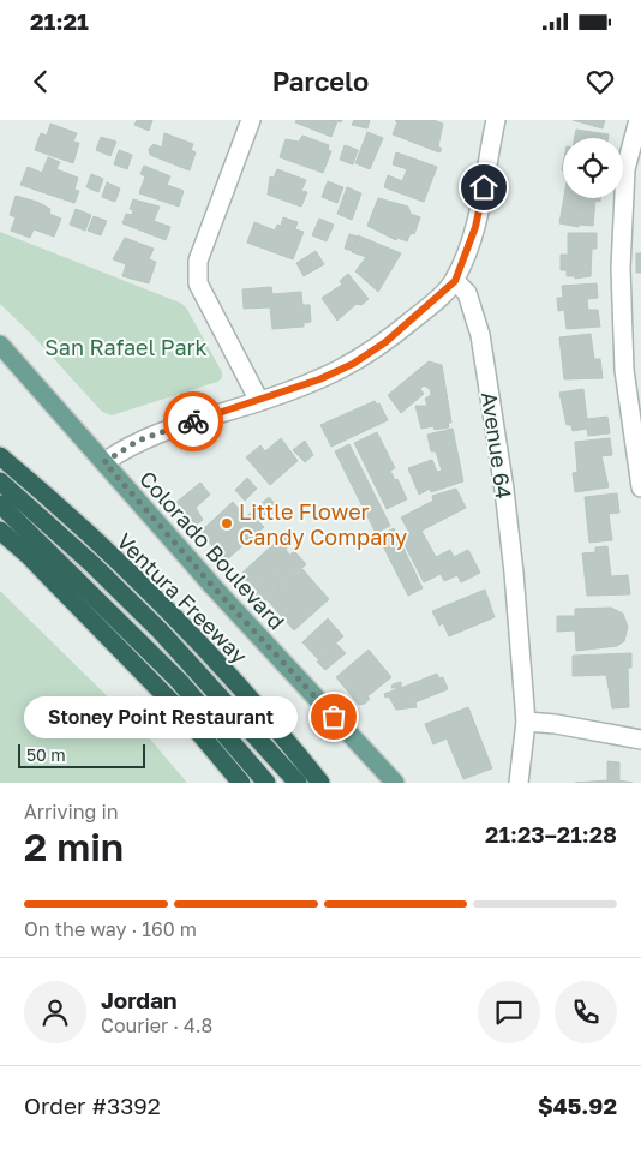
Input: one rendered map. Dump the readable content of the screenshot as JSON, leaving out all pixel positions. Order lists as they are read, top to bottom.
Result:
{
  "streets": {
    "highway": ["Ventura Freeway"],
    "main road": ["Colorado Boulevard"],
    "street": ["Avenue 64"]
  },
  "parks": ["San Rafael Park"],
  "places": ["Little Flower Candy Company", "Stoney Point Restaurant"],
  "scale_bar": "50 m",
  "page": {
    "status": "21:21",
    "header": "Parcelo",
    "bubble": "Stoney Point Restaurant",
    "scale": "50 m",
    "heading": ["2 min", "Arriving in", "21:23–21:28"],
    "panel": [
      "Jordan",
      "Courier · 4.8",
      "Order #3392",
      "$45.92"
    ],
    "bar": "On the way · 160 m"
  }
}
